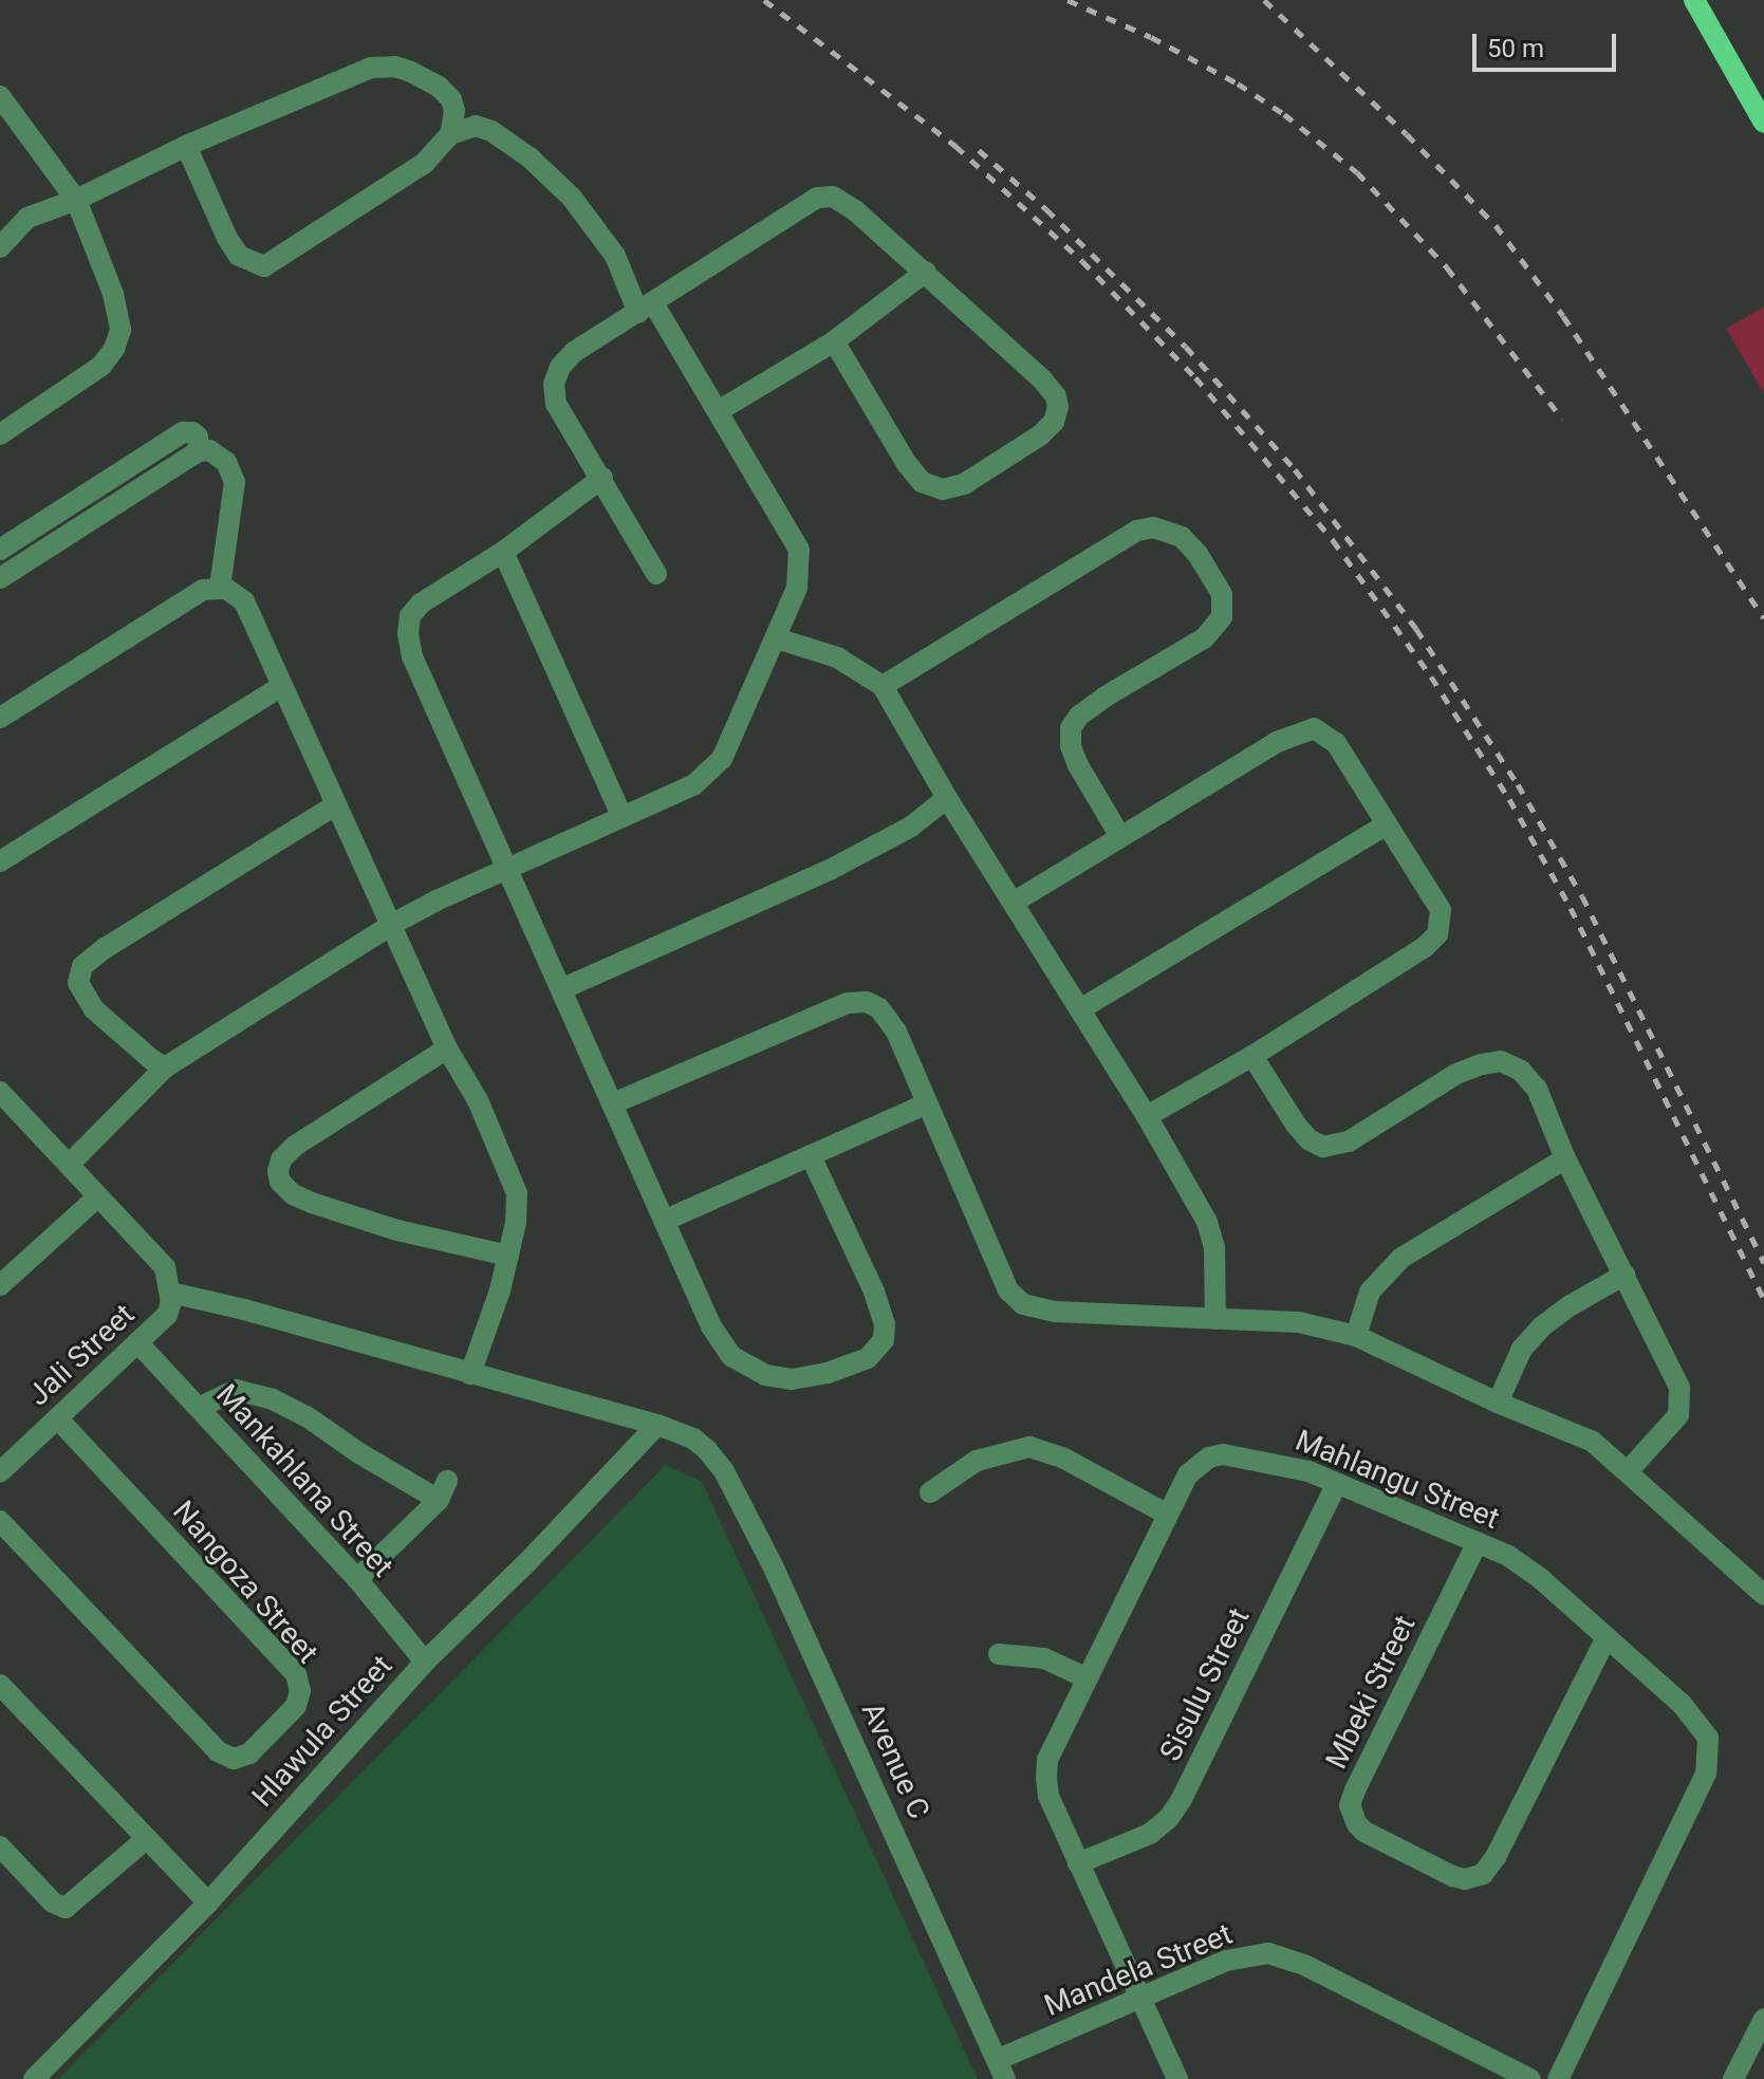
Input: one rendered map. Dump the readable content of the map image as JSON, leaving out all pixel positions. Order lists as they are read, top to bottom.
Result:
{
  "streets": {
    "street": [
      "Jali Street",
      "Mahlangu Street",
      "Mankahlana Street",
      "Nangoza Street",
      "Sisulu Street",
      "Mbeki Street",
      "Hlawula Street",
      "Avenue C",
      "Mandela Street"
    ]
  },
  "crossings": [
    ["Jali Street", "Mankahlana Street"],
    ["Jali Street", "Nangoza Street"],
    ["Jali Street", "Avenue C"],
    ["Mahlangu Street", "Sisulu Street"],
    ["Mahlangu Street", "Mbeki Street"],
    ["Mahlangu Street", "Mandela Street"],
    ["Mankahlana Street", "Hlawula Street"],
    ["Hlawula Street", "Avenue C"],
    ["Avenue C", "Mandela Street"]
  ],
  "scale_bar": "50 m"
}
